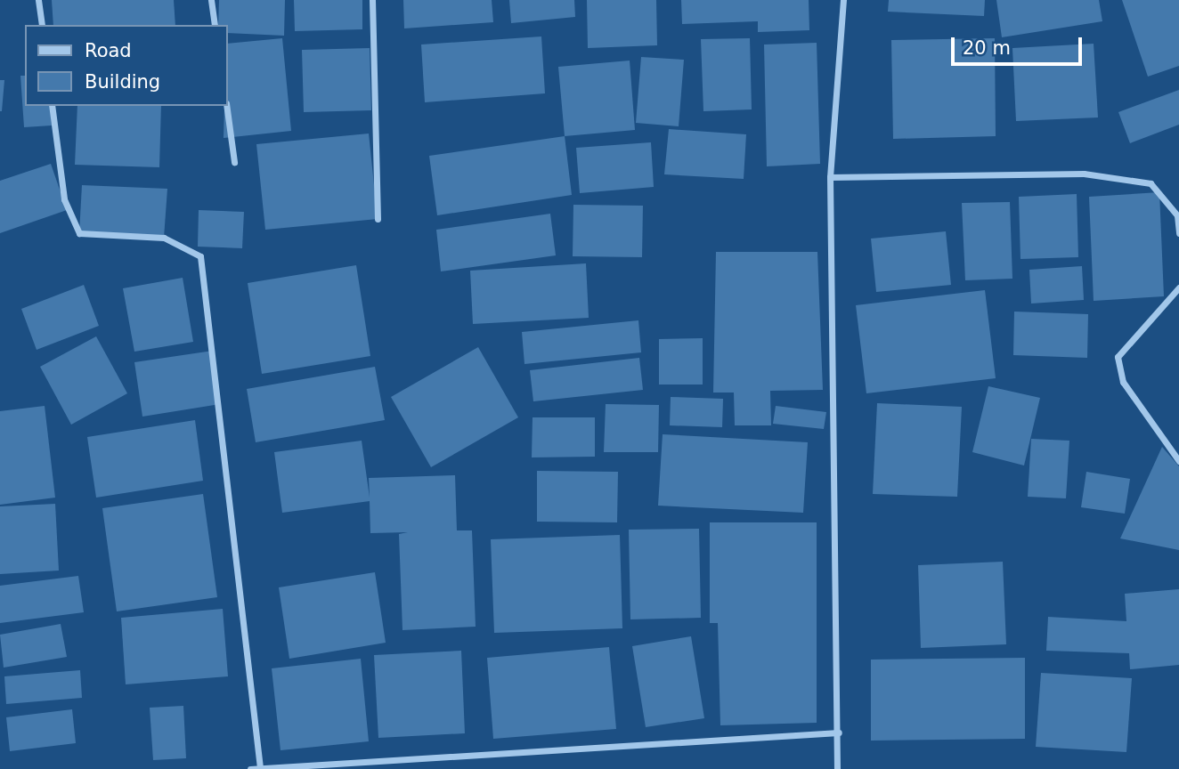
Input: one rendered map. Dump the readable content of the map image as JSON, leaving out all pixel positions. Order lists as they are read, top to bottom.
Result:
{
  "legend": ["Road", "Building"],
  "scale_bar": "20 m"
}
